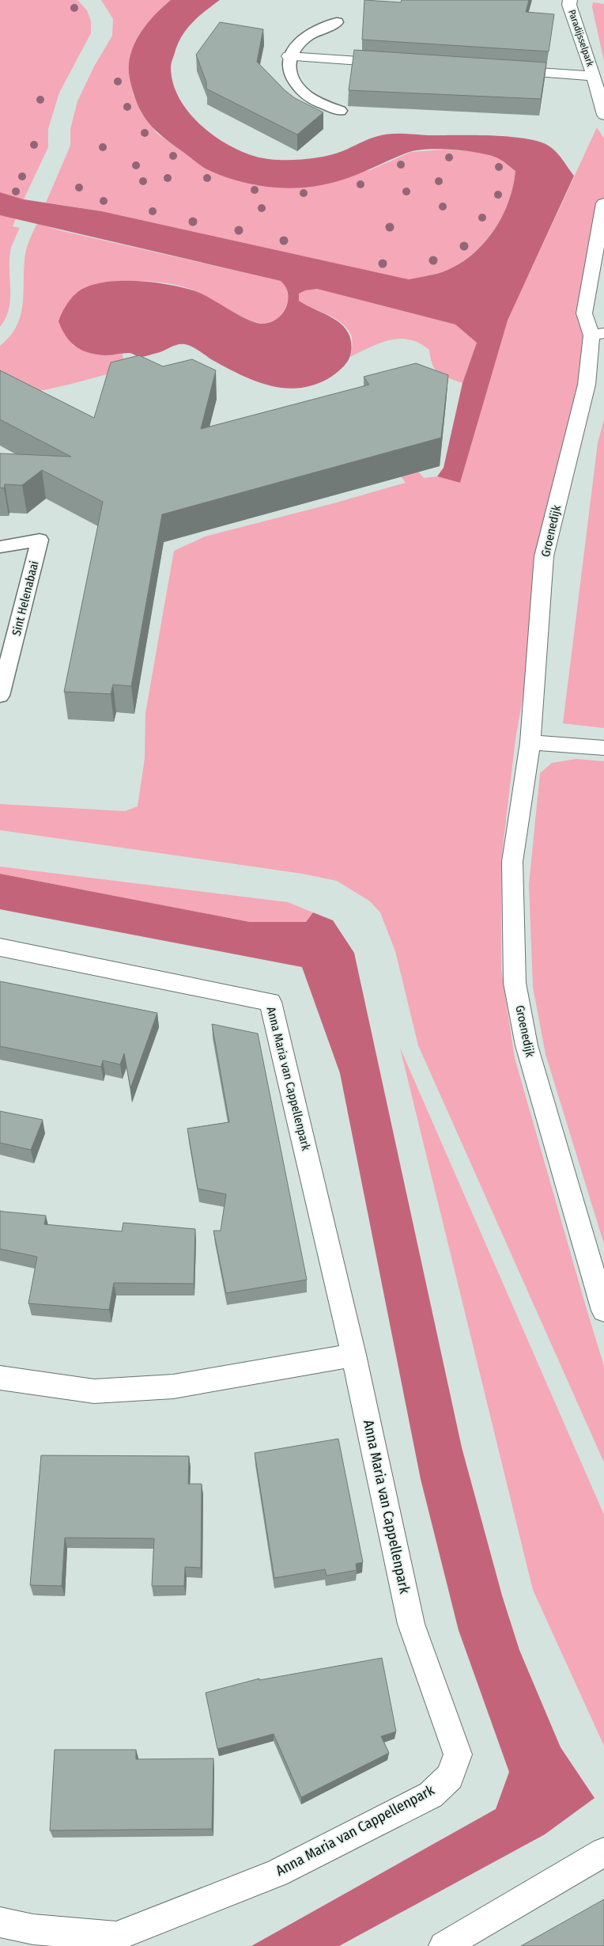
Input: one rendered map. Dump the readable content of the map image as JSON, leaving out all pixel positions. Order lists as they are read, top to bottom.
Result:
{
  "streets": {
    "street": ["Paradijsselpark", "Groenedijk", "Anna Maria van Cappellenpark"],
    "lane": ["Sint Helenabaai"]
  }
}
